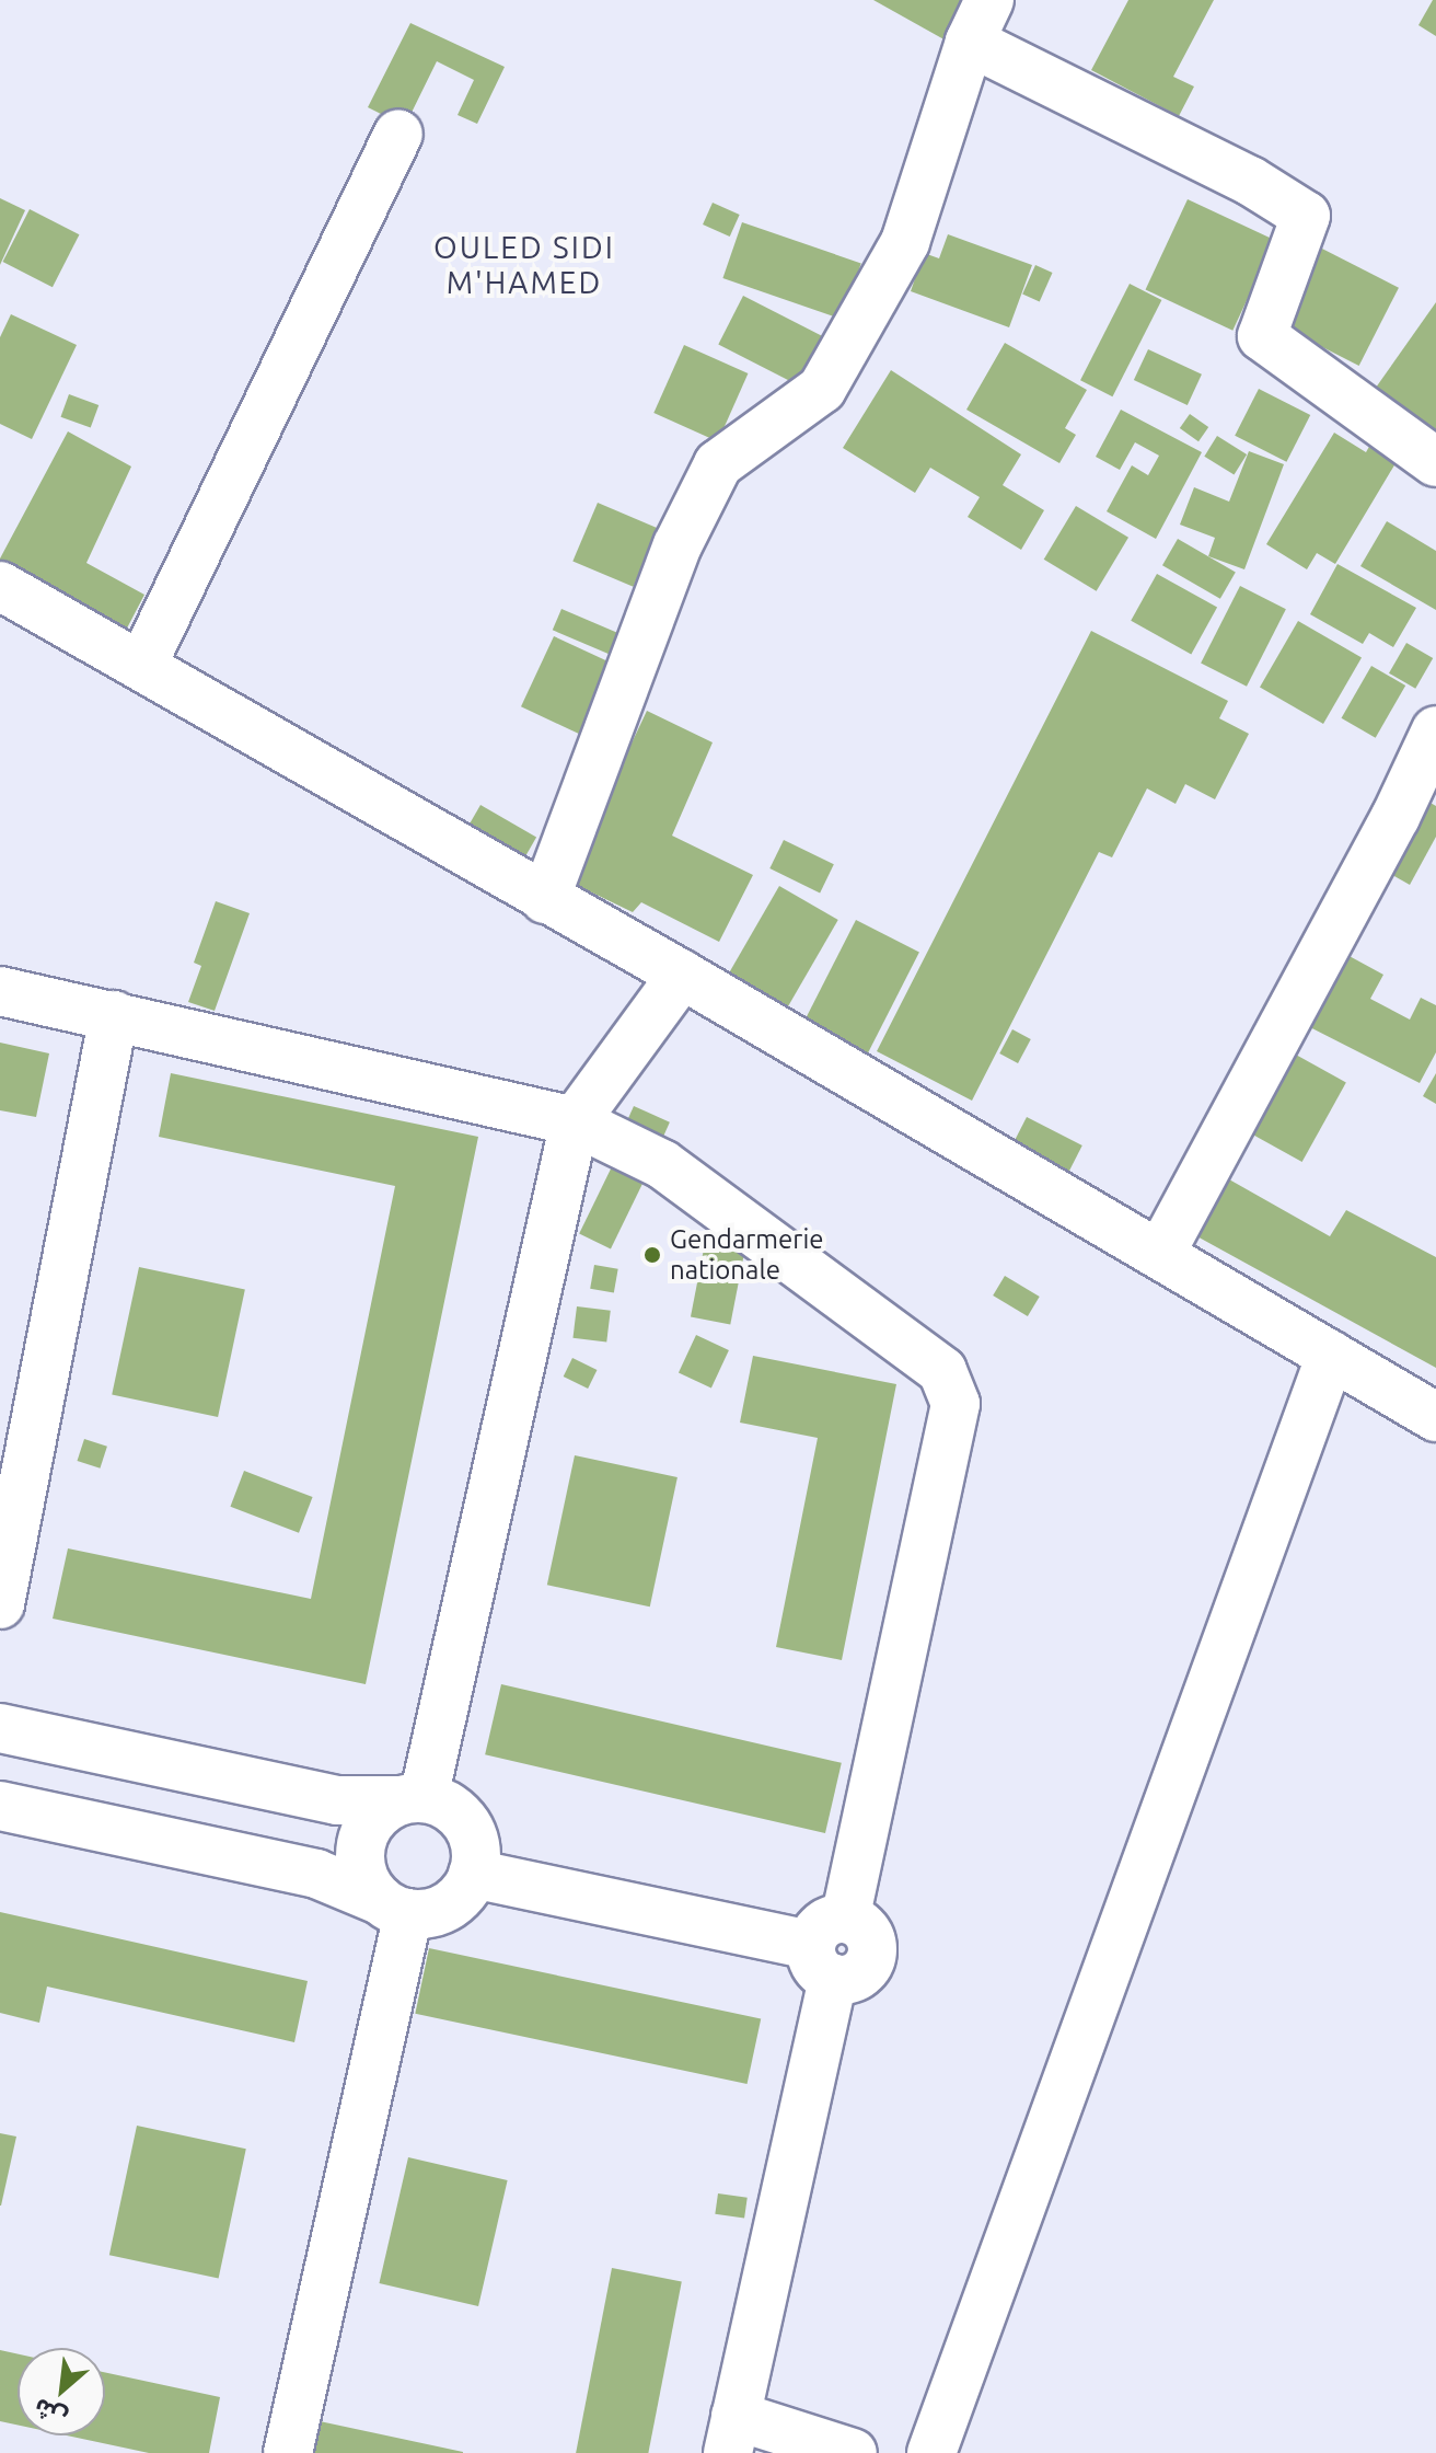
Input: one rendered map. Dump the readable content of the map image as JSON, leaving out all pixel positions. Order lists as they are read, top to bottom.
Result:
{
  "districts": ["OULED SIDI M'HAMED"],
  "places": ["Gendarmerie nationale"],
  "north": "bottom left"
}
